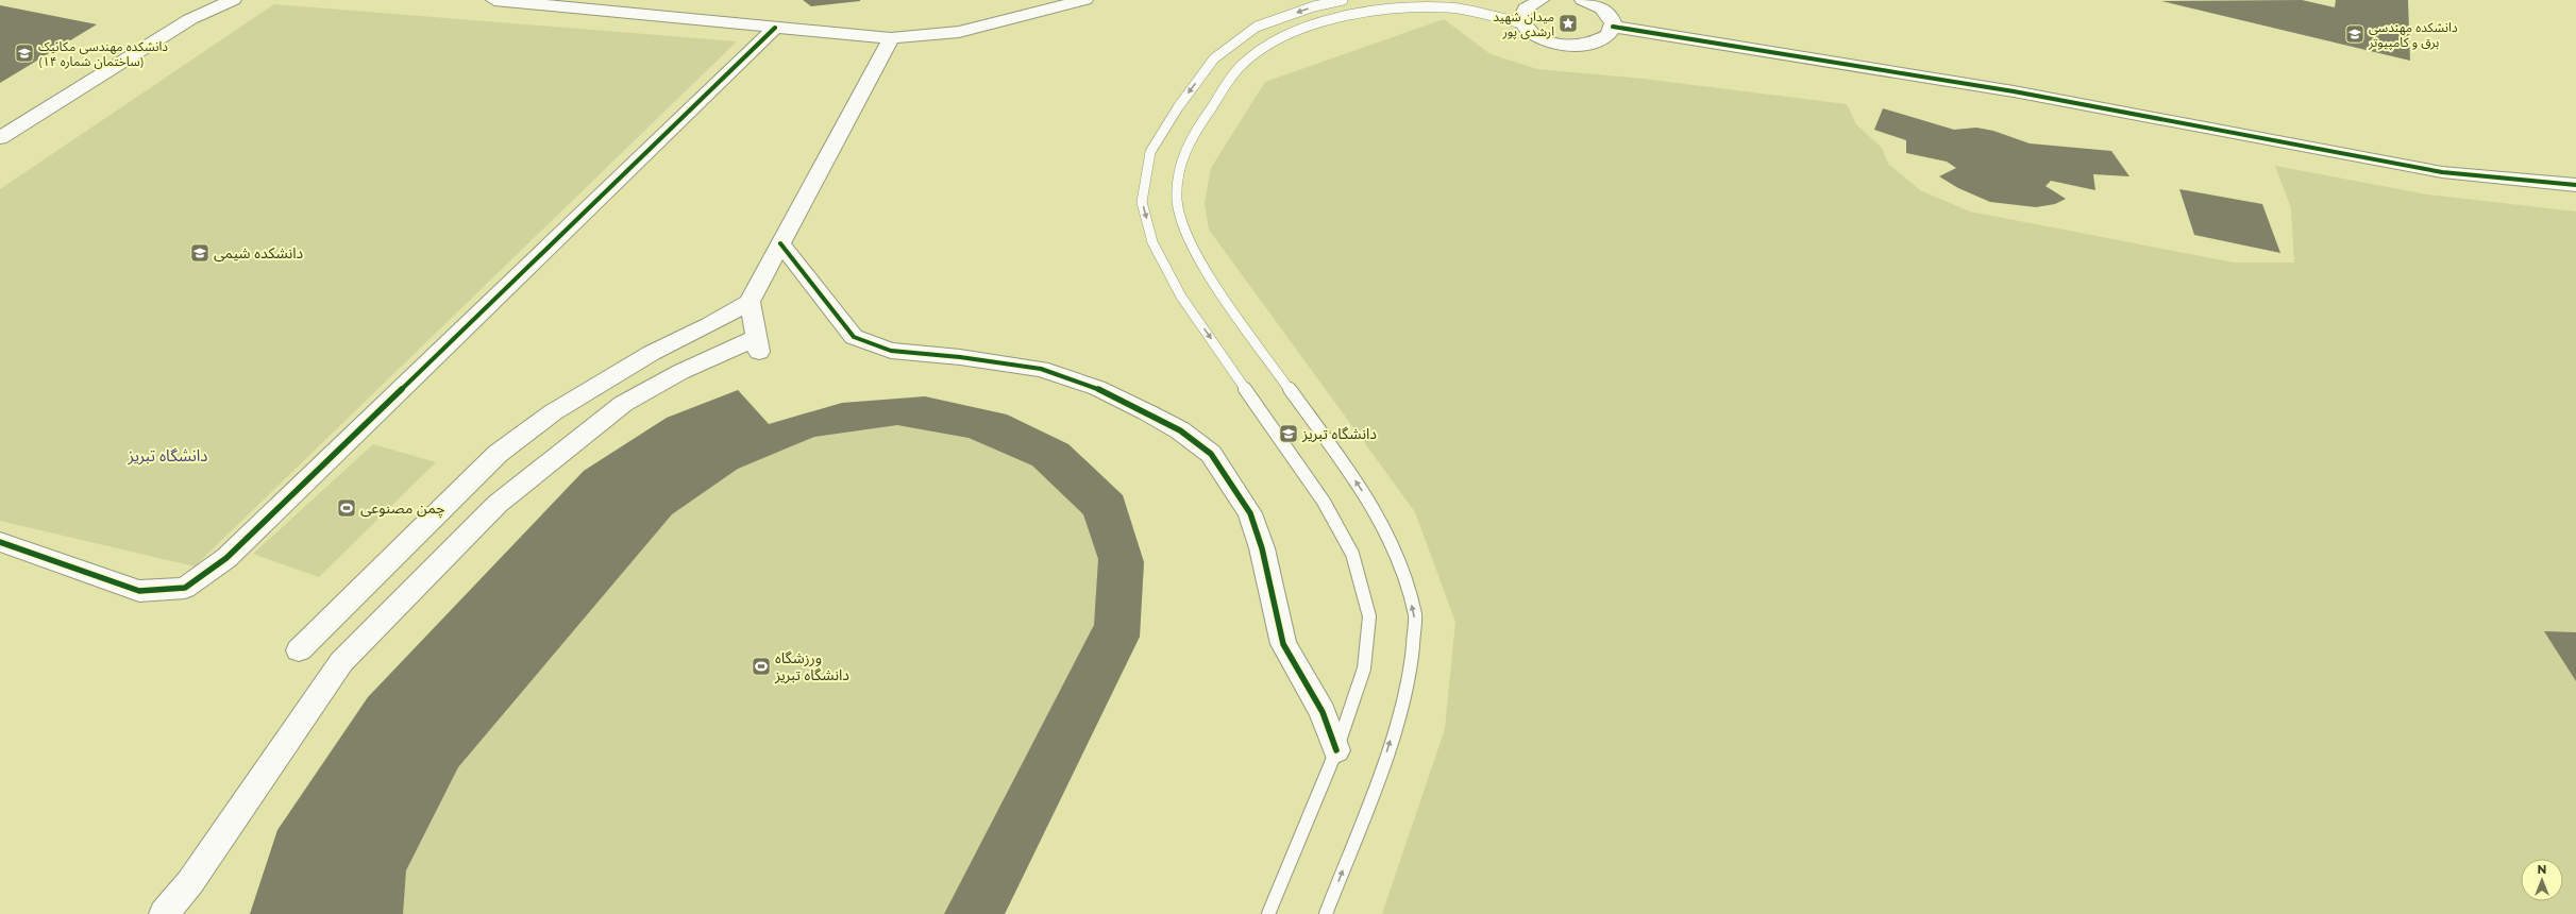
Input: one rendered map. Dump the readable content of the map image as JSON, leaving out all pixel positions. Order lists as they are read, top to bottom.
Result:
{
  "districts": ["دانشگاه تبریز"],
  "places": {
    "place": ["میدان شهید ارشدی پور"],
    "school or university": [
      "دانشکده مهندسی برق و کامپیوتر",
      "دانشکده مهندسی مکانیک (ساختمان شماره ۱۴)",
      "دانشکده شیمی",
      "دانشگاه تبریز"
    ],
    "sports": ["چمن مصنوعی", "ورزشگاه دانشگاه تبریز"]
  },
  "north": "top"
}
